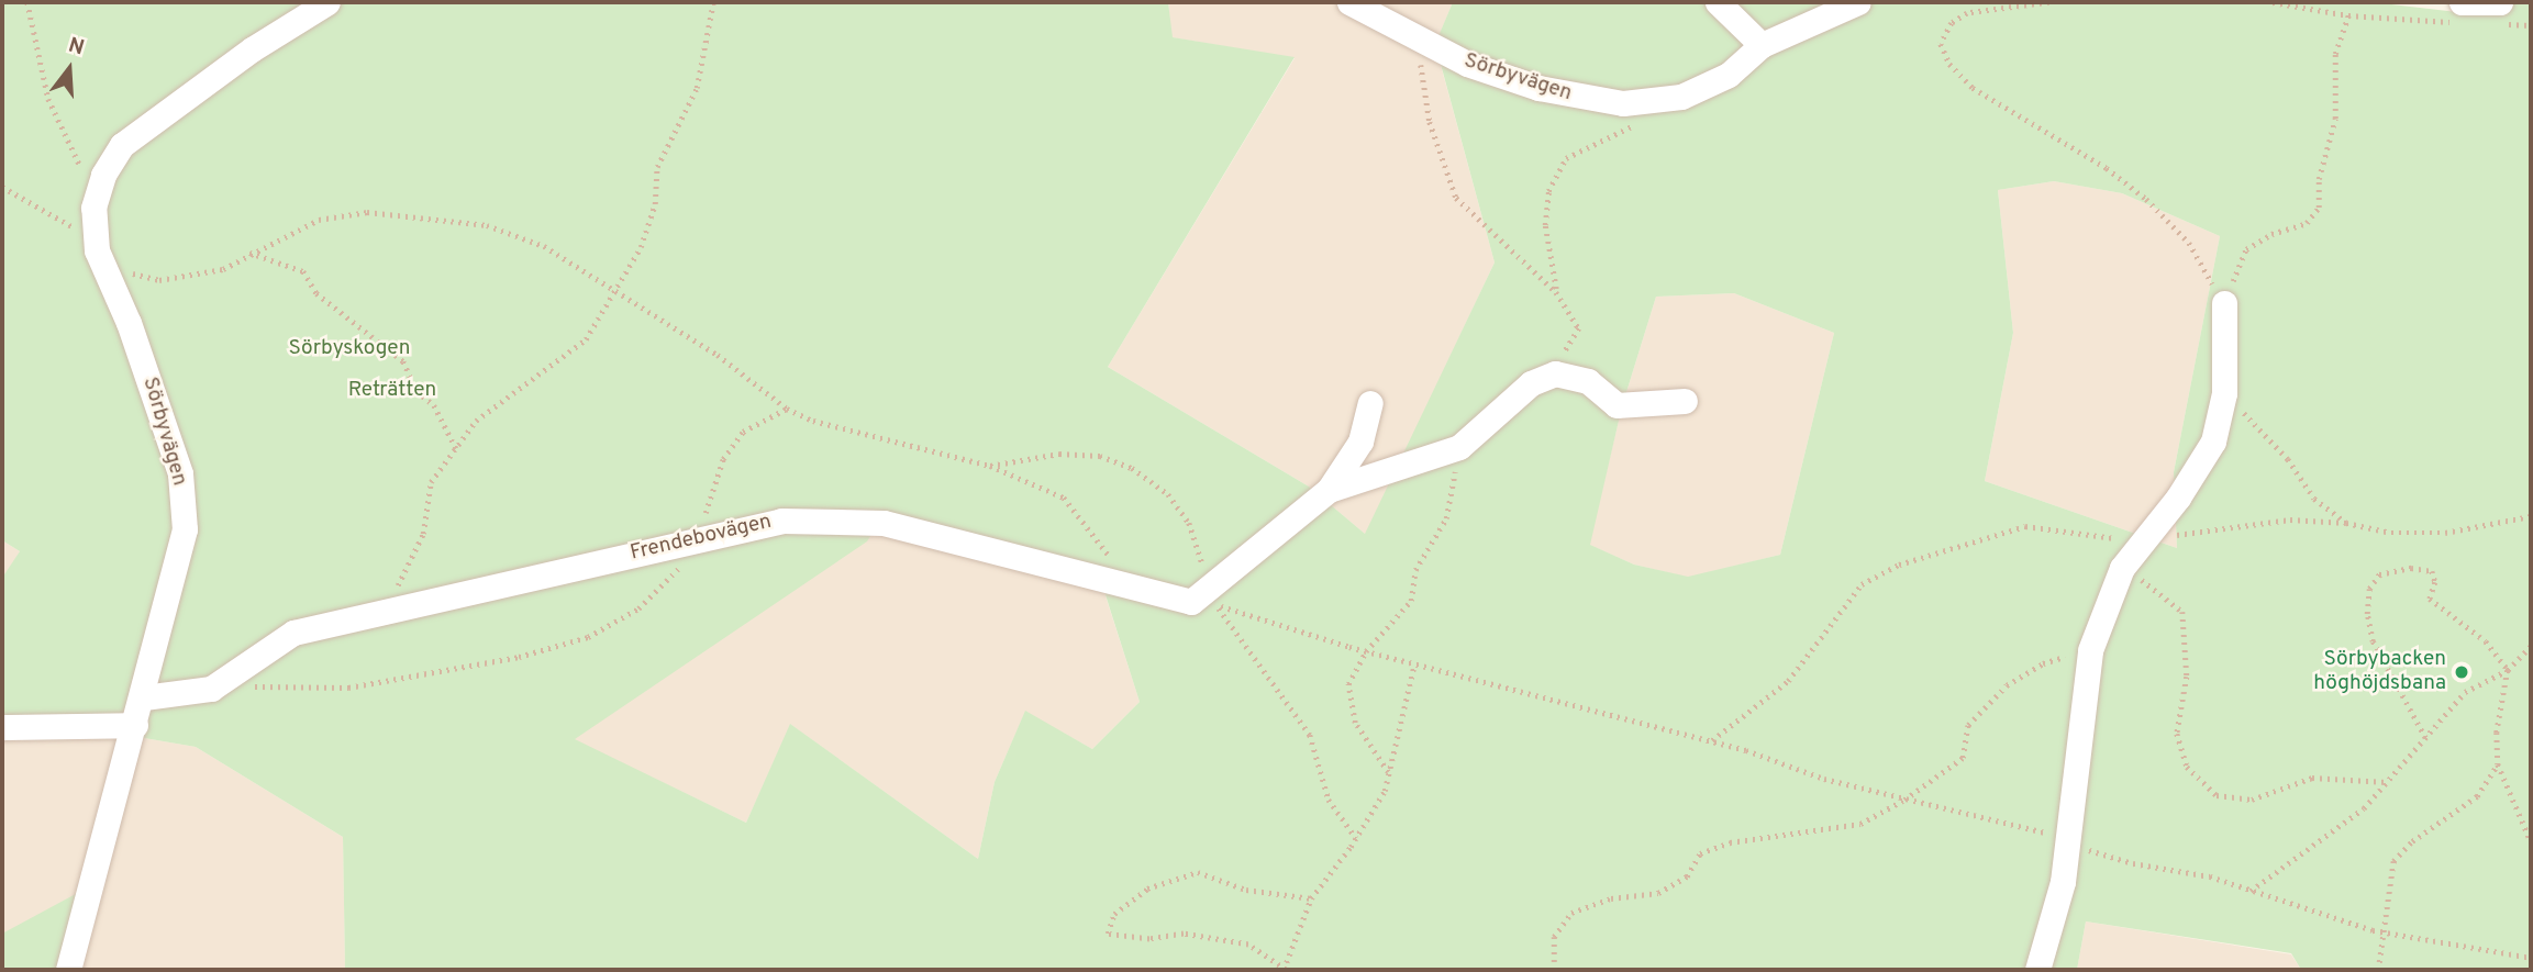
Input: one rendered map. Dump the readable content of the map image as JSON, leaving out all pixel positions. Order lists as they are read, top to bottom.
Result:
{
  "streets": {
    "street": ["Sörbyvägen", "Frendebovägen"]
  },
  "crossings": [
    ["Sörbyvägen", "Frendebovägen"]
  ],
  "parks": ["Sörbyskogen", "Reträtten"],
  "places": ["Sörbybacken höghöjdsbana"],
  "north": "top"
}
